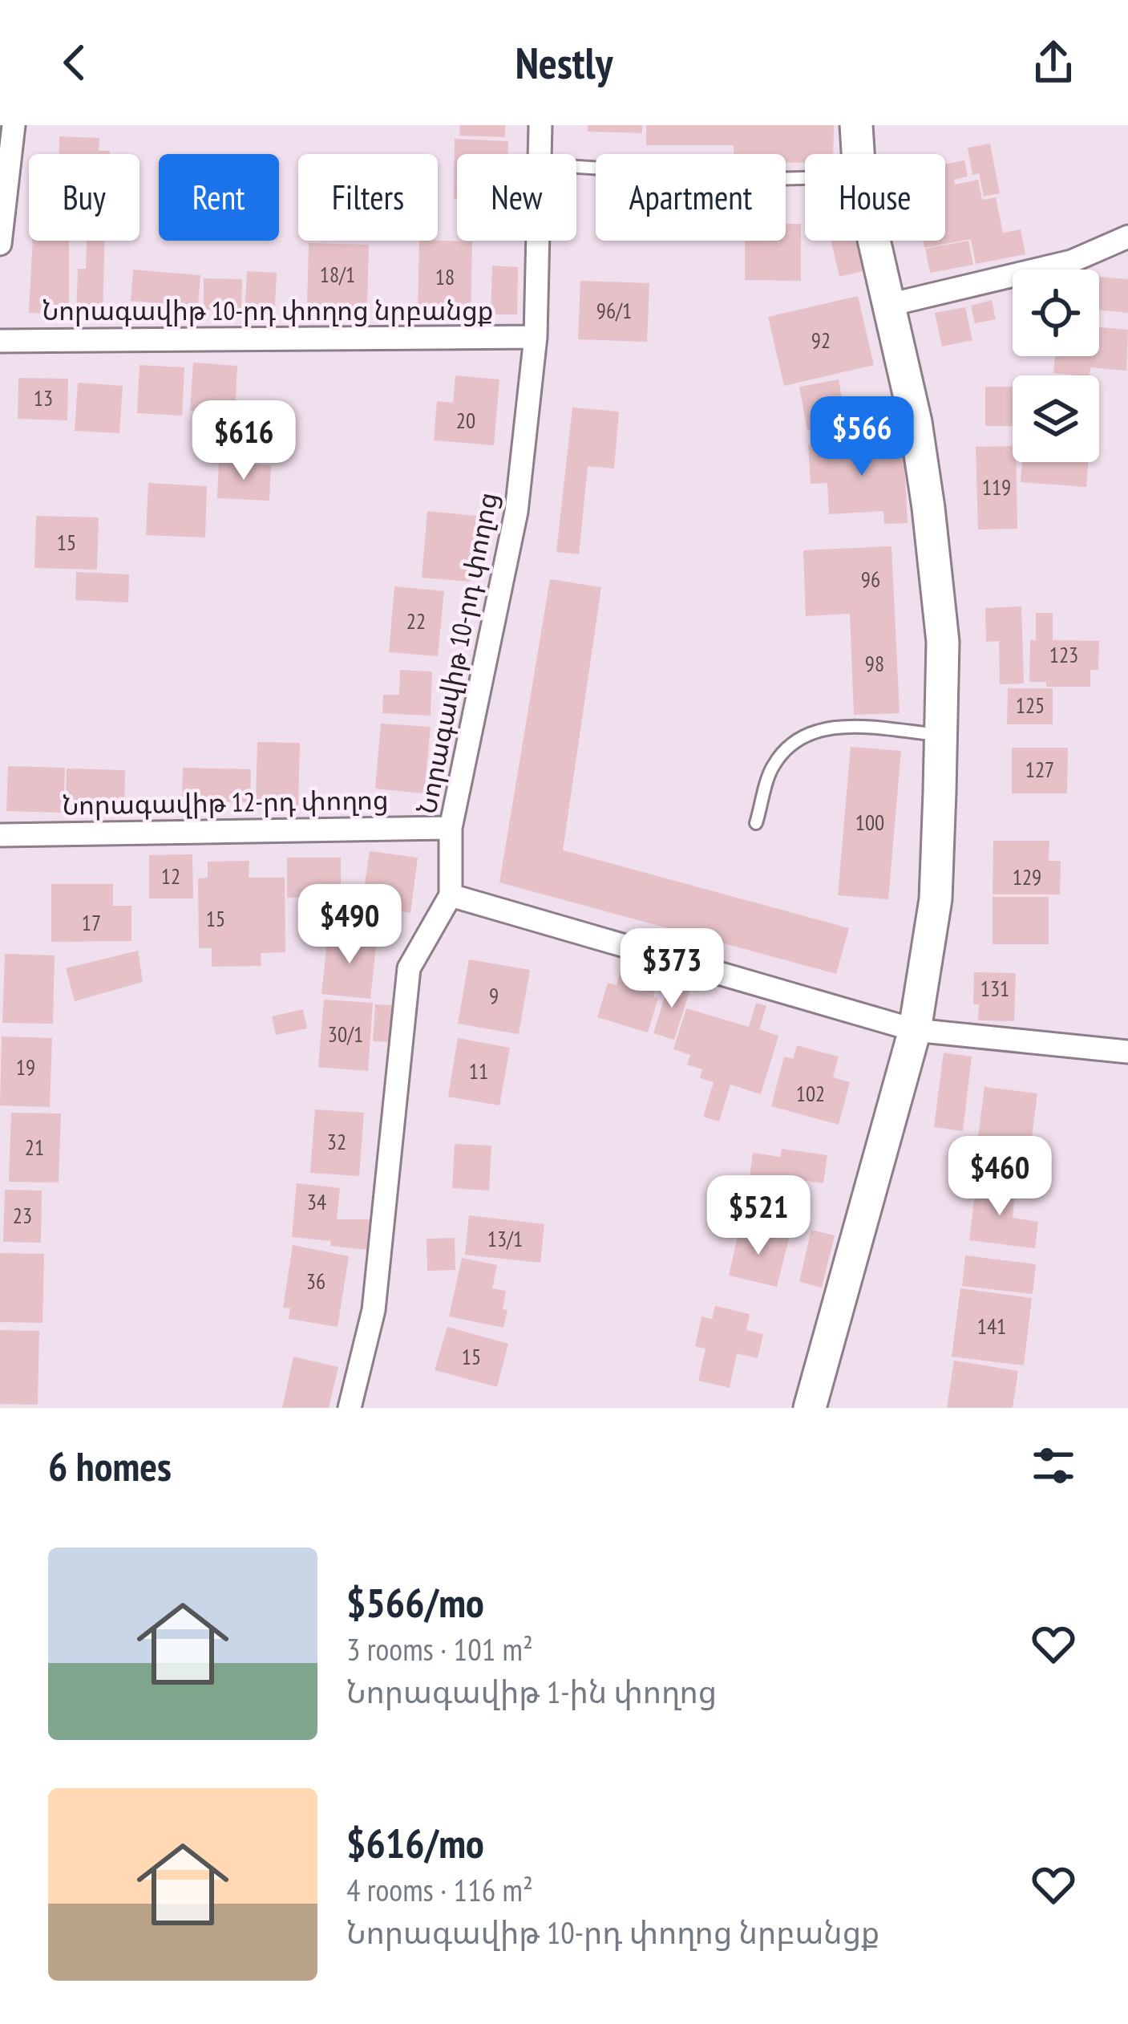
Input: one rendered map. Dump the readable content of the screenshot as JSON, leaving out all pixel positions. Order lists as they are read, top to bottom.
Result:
{
  "streets": {
    "street": ["Նորագավիթ 10-րդ փողոց նրբանցք", "Նորագավիթ 10-րդ փողոց", "Նորագավիթ 12-րդ փողոց"]
  },
  "crossings": [
    ["Նորագավիթ 10-րդ փողոց նրբանցք", "Նորագավիթ 10-րդ փողոց"],
    ["Նորագավիթ 10-րդ փողոց", "Նորագավիթ 12-րդ փողոց"]
  ],
  "house_numbers": [
    "18/1",
    "18",
    "96/1",
    "92",
    "13",
    "20",
    "119",
    "15",
    "96",
    "22",
    "123",
    "98",
    "125",
    "127",
    "100",
    "12",
    "129",
    "15",
    "17",
    "131",
    "9",
    "30/1",
    "19",
    "11",
    "102",
    "32",
    "21",
    "34",
    "23",
    "13/1",
    "36",
    "141",
    "15"
  ],
  "page": {
    "header": "Nestly",
    "chip": [
      "Buy",
      "Rent",
      "Filters",
      "New",
      "Apartment",
      "House"
    ],
    "price": [
      "$566",
      "$616",
      "$490",
      "$373",
      "$460",
      "$521"
    ],
    "heading": "6 homes",
    "list": [
      {
        "name": "$566/mo",
        "note": "3 rooms · 101 m² · Նորագավիթ 1-ին փողոց"
      },
      {
        "name": "$616/mo",
        "note": "4 rooms · 116 m² · Նորագավիթ 10-րդ փողոց նրբանցք"
      }
    ]
  }
}
